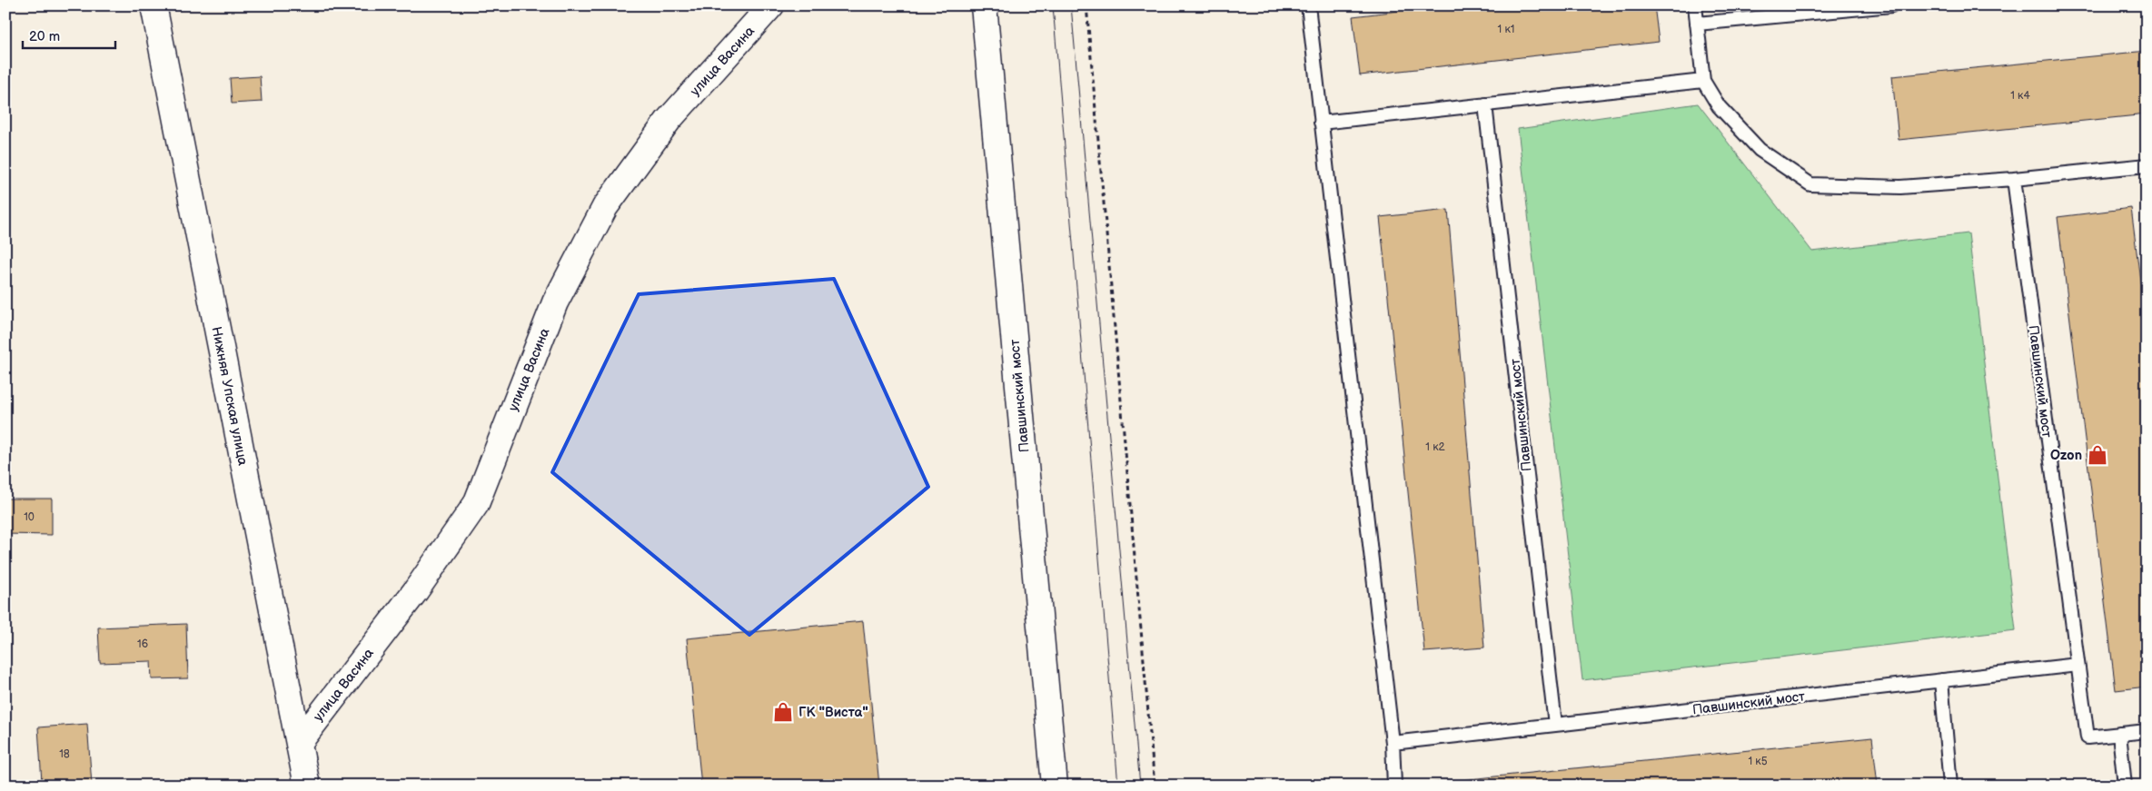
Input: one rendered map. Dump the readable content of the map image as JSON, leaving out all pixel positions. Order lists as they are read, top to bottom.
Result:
{
  "streets": {
    "street": ["улица Васина", "Павшинский мост", "Нижняя Упская улица"]
  },
  "crossings": [
    ["улица Васина", "Нижняя Упская улица"]
  ],
  "places": {
    "shop": ["Ozon", "ГК \"Виста\""]
  },
  "house_numbers": [
    "1 к1",
    "1 к4",
    "1 к2",
    "10",
    "16",
    "18",
    "1 к5"
  ],
  "scale_bar": "20 m"
}
